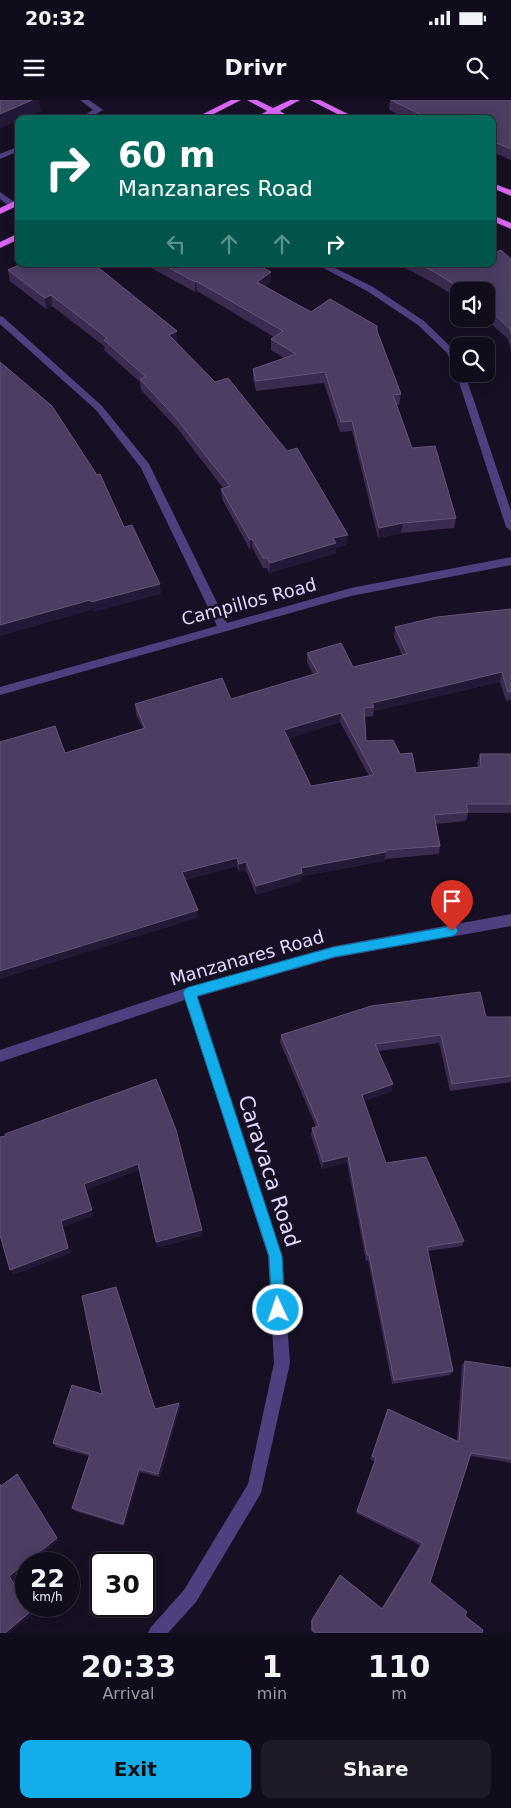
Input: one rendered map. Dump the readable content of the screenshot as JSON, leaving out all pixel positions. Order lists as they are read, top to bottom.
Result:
{
  "streets": {
    "street": ["Campillos Road", "Manzanares Road", "Caravaca Road"]
  },
  "crossings": [
    ["Manzanares Road", "Caravaca Road"]
  ],
  "page": {
    "status": "20:32",
    "header": "Drivr",
    "turn": ["60 m", "Manzanares Road"],
    "speed": "22 km/h",
    "limit": "30",
    "eta": [
      "20:33",
      "Arrival",
      "1",
      "min",
      "110",
      "m"
    ],
    "buttons": ["Exit", "Share"]
  }
}
